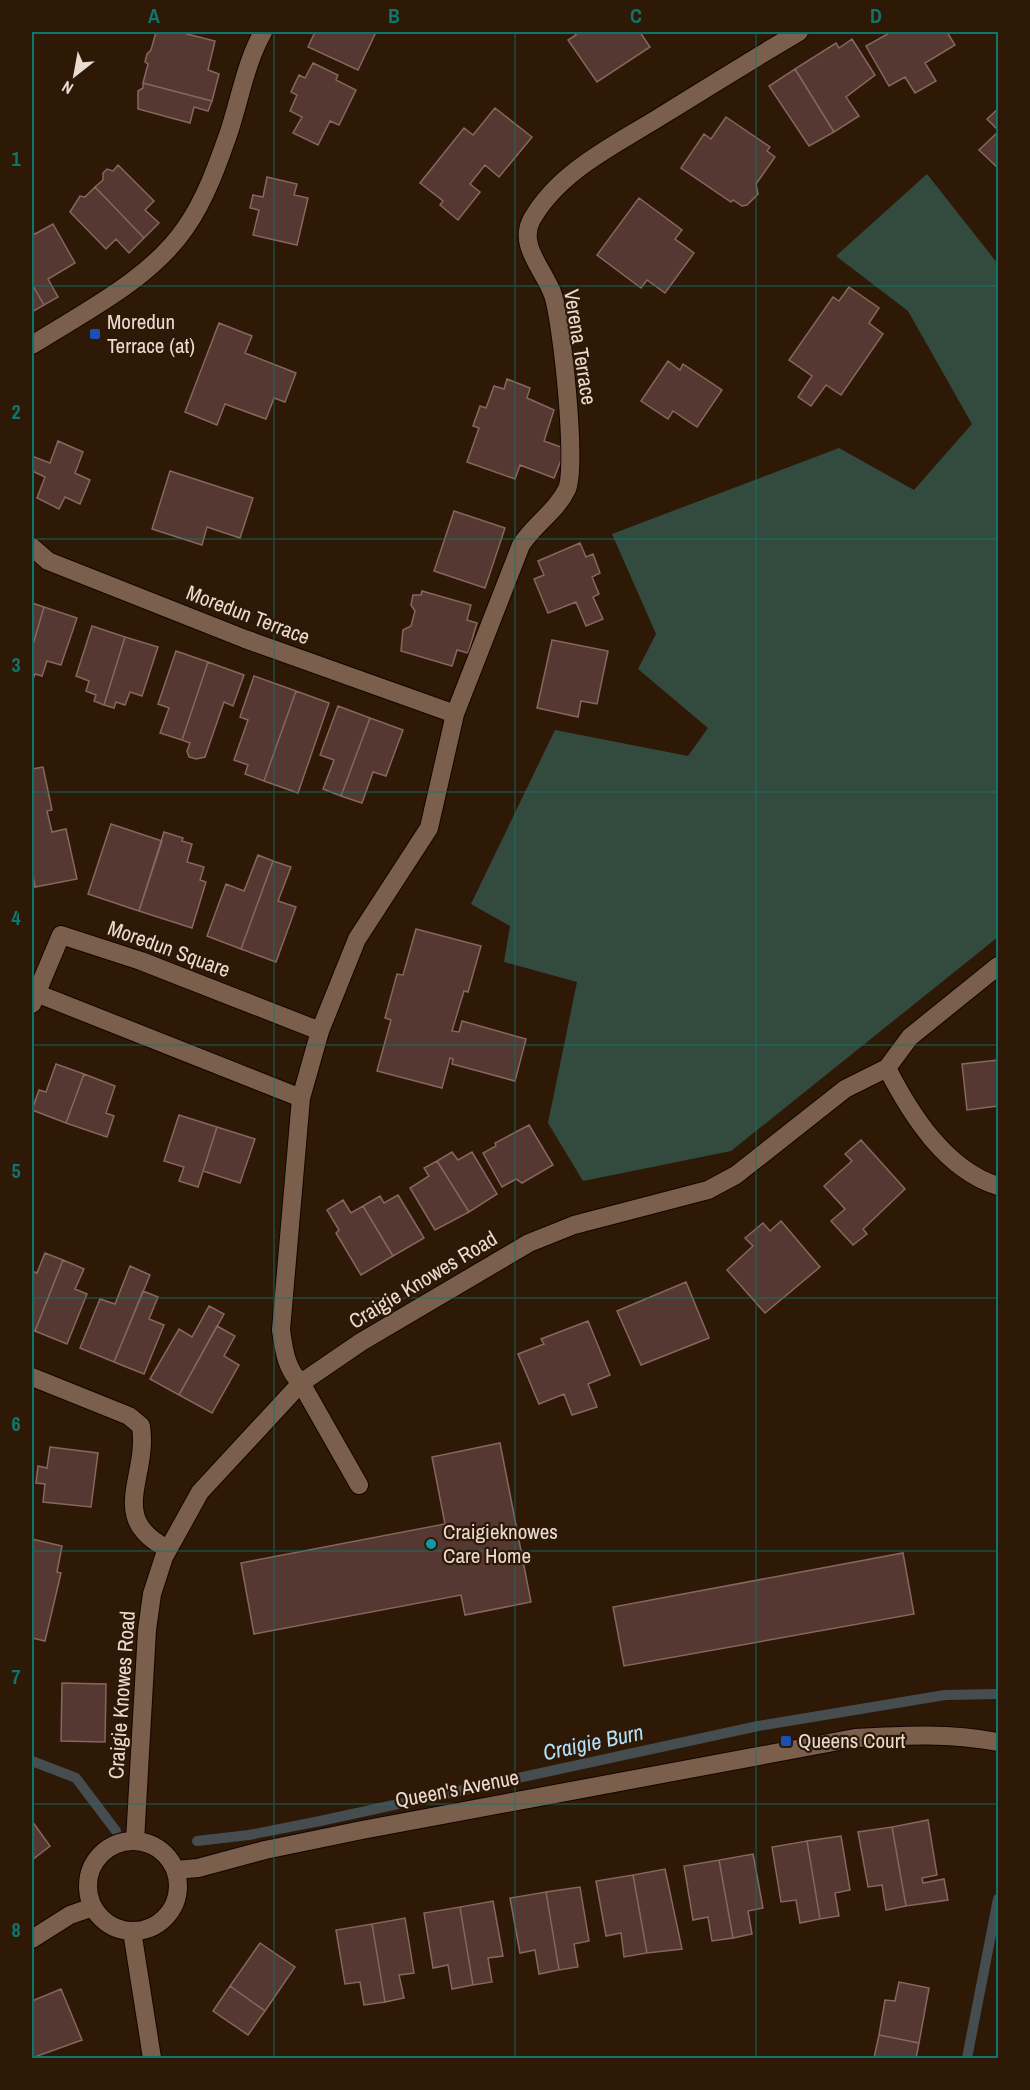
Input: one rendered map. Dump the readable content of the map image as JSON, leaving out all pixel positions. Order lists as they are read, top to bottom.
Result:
{
  "streets": {
    "street": [
      "Verena Terrace",
      "Moredun Terrace",
      "Moredun Square",
      "Craigie Knowes Road",
      "Queen's Avenue"
    ]
  },
  "crossings": [
    ["Verena Terrace", "Moredun Terrace"],
    ["Verena Terrace", "Moredun Square"],
    ["Craigie Knowes Road", "Queen's Avenue"]
  ],
  "water": ["Craigie Burn"],
  "places": {
    "transit": ["Moredun Terrace (at)", "Queens Court"],
    "other": ["Craigieknowes Care Home"]
  },
  "north": "bottom left",
  "grid": {
    "columns": [
      "A",
      "B",
      "C",
      "D"
    ],
    "rows": [
      "1",
      "2",
      "3",
      "4",
      "5",
      "6",
      "7",
      "8"
    ]
  }
}
